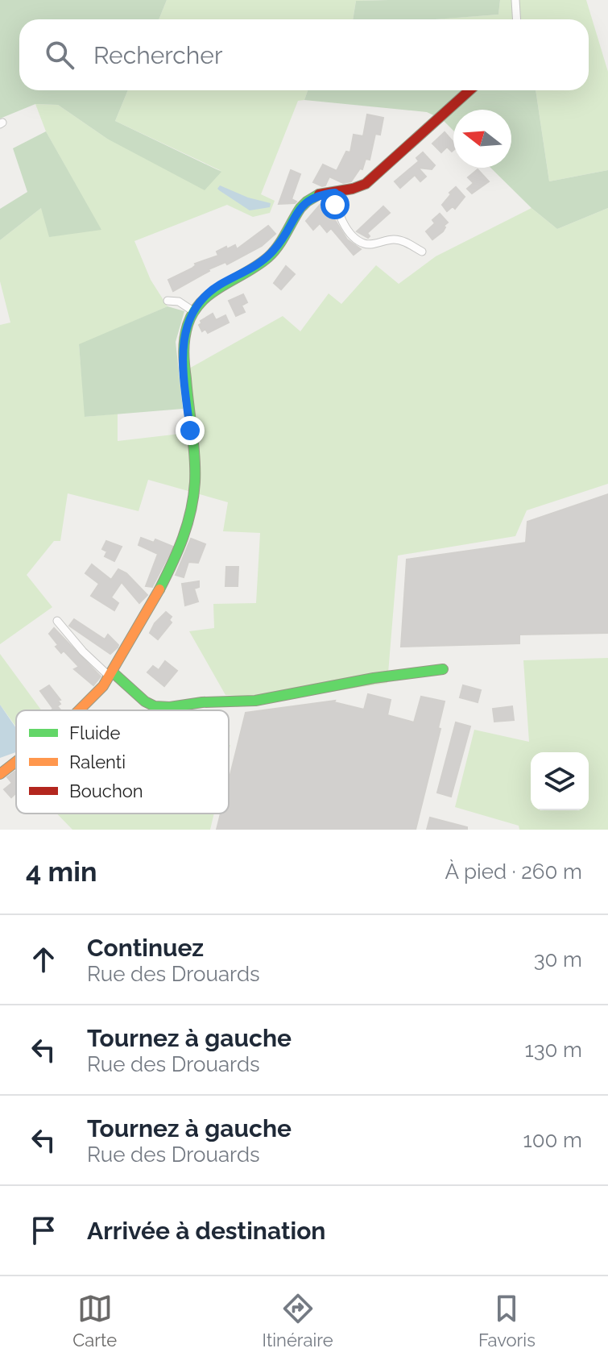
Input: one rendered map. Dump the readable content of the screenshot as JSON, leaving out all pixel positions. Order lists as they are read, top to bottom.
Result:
{
  "legend": ["Fluide", "Ralenti", "Bouchon"],
  "north": "left",
  "page": {
    "search": "Rechercher",
    "heading": ["4 min", "À pied · 260 m"],
    "list": [
      ["Continuez", "Rue des Drouards", "30 m"],
      ["Tournez à gauche", "Rue des Drouards", "130 m"],
      ["Tournez à gauche", "Rue des Drouards", "100 m"],
      "Arrivée à destination"
    ],
    "nav": ["Carte", "Itinéraire", "Favoris"]
  }
}
